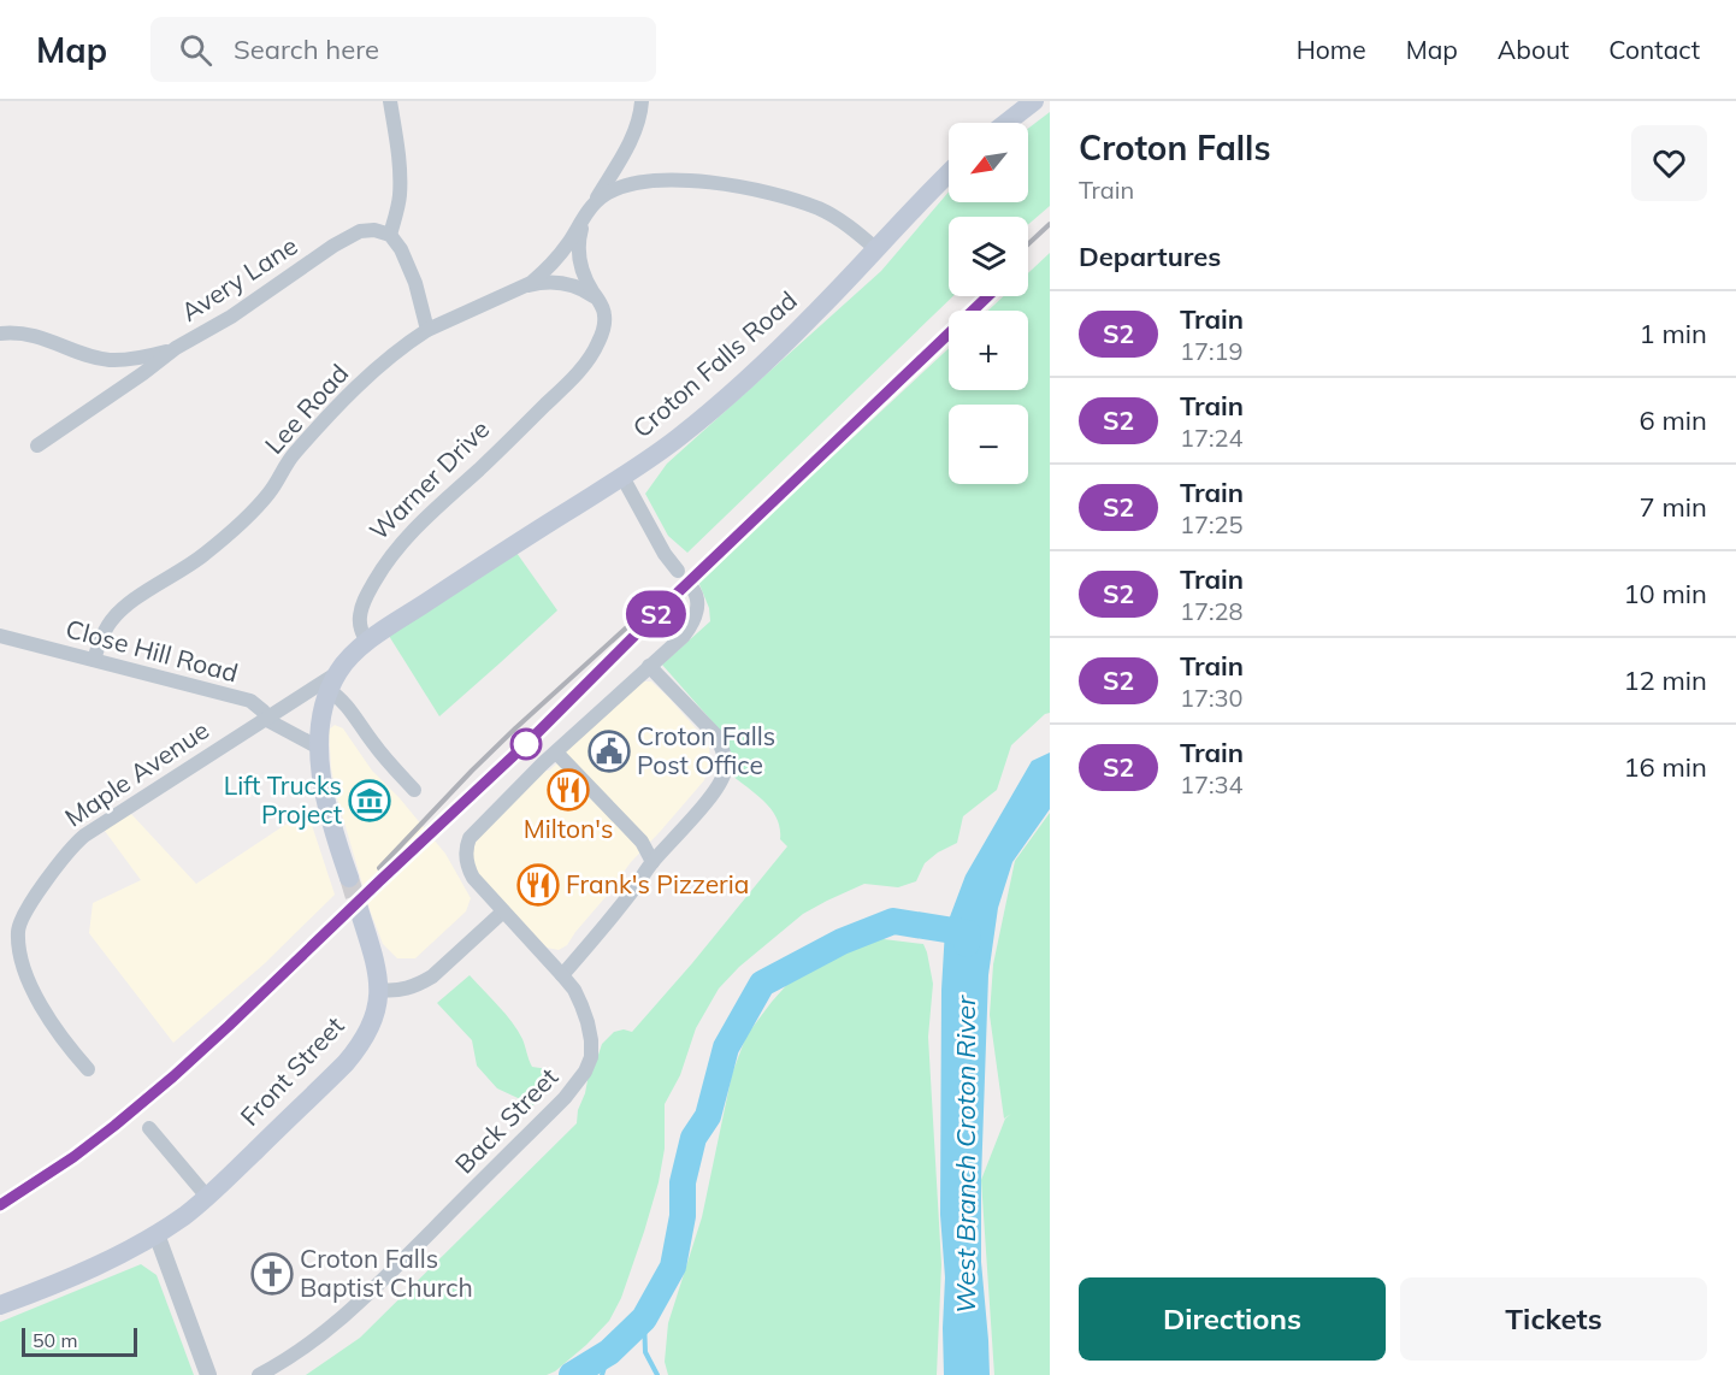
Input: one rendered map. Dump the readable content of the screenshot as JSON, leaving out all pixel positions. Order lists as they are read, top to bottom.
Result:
{
  "streets": {
    "main road": ["Croton Falls Road", "Front Street"],
    "street": [
      "Avery Lane",
      "Lee Road",
      "Warner Drive",
      "Close Hill Road",
      "Maple Avenue",
      "Back Street"
    ]
  },
  "crossings": [
    ["Croton Falls Road", "Warner Drive"],
    ["Lee Road", "Warner Drive"],
    ["Lee Road", "Close Hill Road"],
    ["Close Hill Road", "Maple Avenue"]
  ],
  "water": ["West Branch Croton River"],
  "places": {
    "public building": ["Croton Falls Post Office"],
    "restaurant": ["Milton's", "Frank's Pizzeria"],
    "museum": ["Lift Trucks Project"],
    "church": ["Croton Falls Baptist Church"]
  },
  "scale_bar": "50 m",
  "north": "bottom left",
  "page": {
    "header": "Map",
    "search": "Search here",
    "nav": [
      "Home",
      "Map",
      "About",
      "Contact"
    ],
    "on_map": "S2",
    "heading": [
      ["Croton Falls", "Train"],
      "Departures"
    ],
    "map_buttons": ["+", "−"],
    "list": [
      {
        "mark": "S2",
        "name": "Train",
        "note": "17:19",
        "value": "1 min"
      },
      {
        "mark": "S2",
        "name": "Train",
        "note": "17:24",
        "value": "6 min"
      },
      {
        "mark": "S2",
        "name": "Train",
        "note": "17:25",
        "value": "7 min"
      },
      {
        "mark": "S2",
        "name": "Train",
        "note": "17:28",
        "value": "10 min"
      },
      {
        "mark": "S2",
        "name": "Train",
        "note": "17:30",
        "value": "12 min"
      },
      {
        "mark": "S2",
        "name": "Train",
        "note": "17:34",
        "value": "16 min"
      }
    ],
    "buttons": ["Directions", "Tickets"],
    "scale": "50 m"
  }
}
